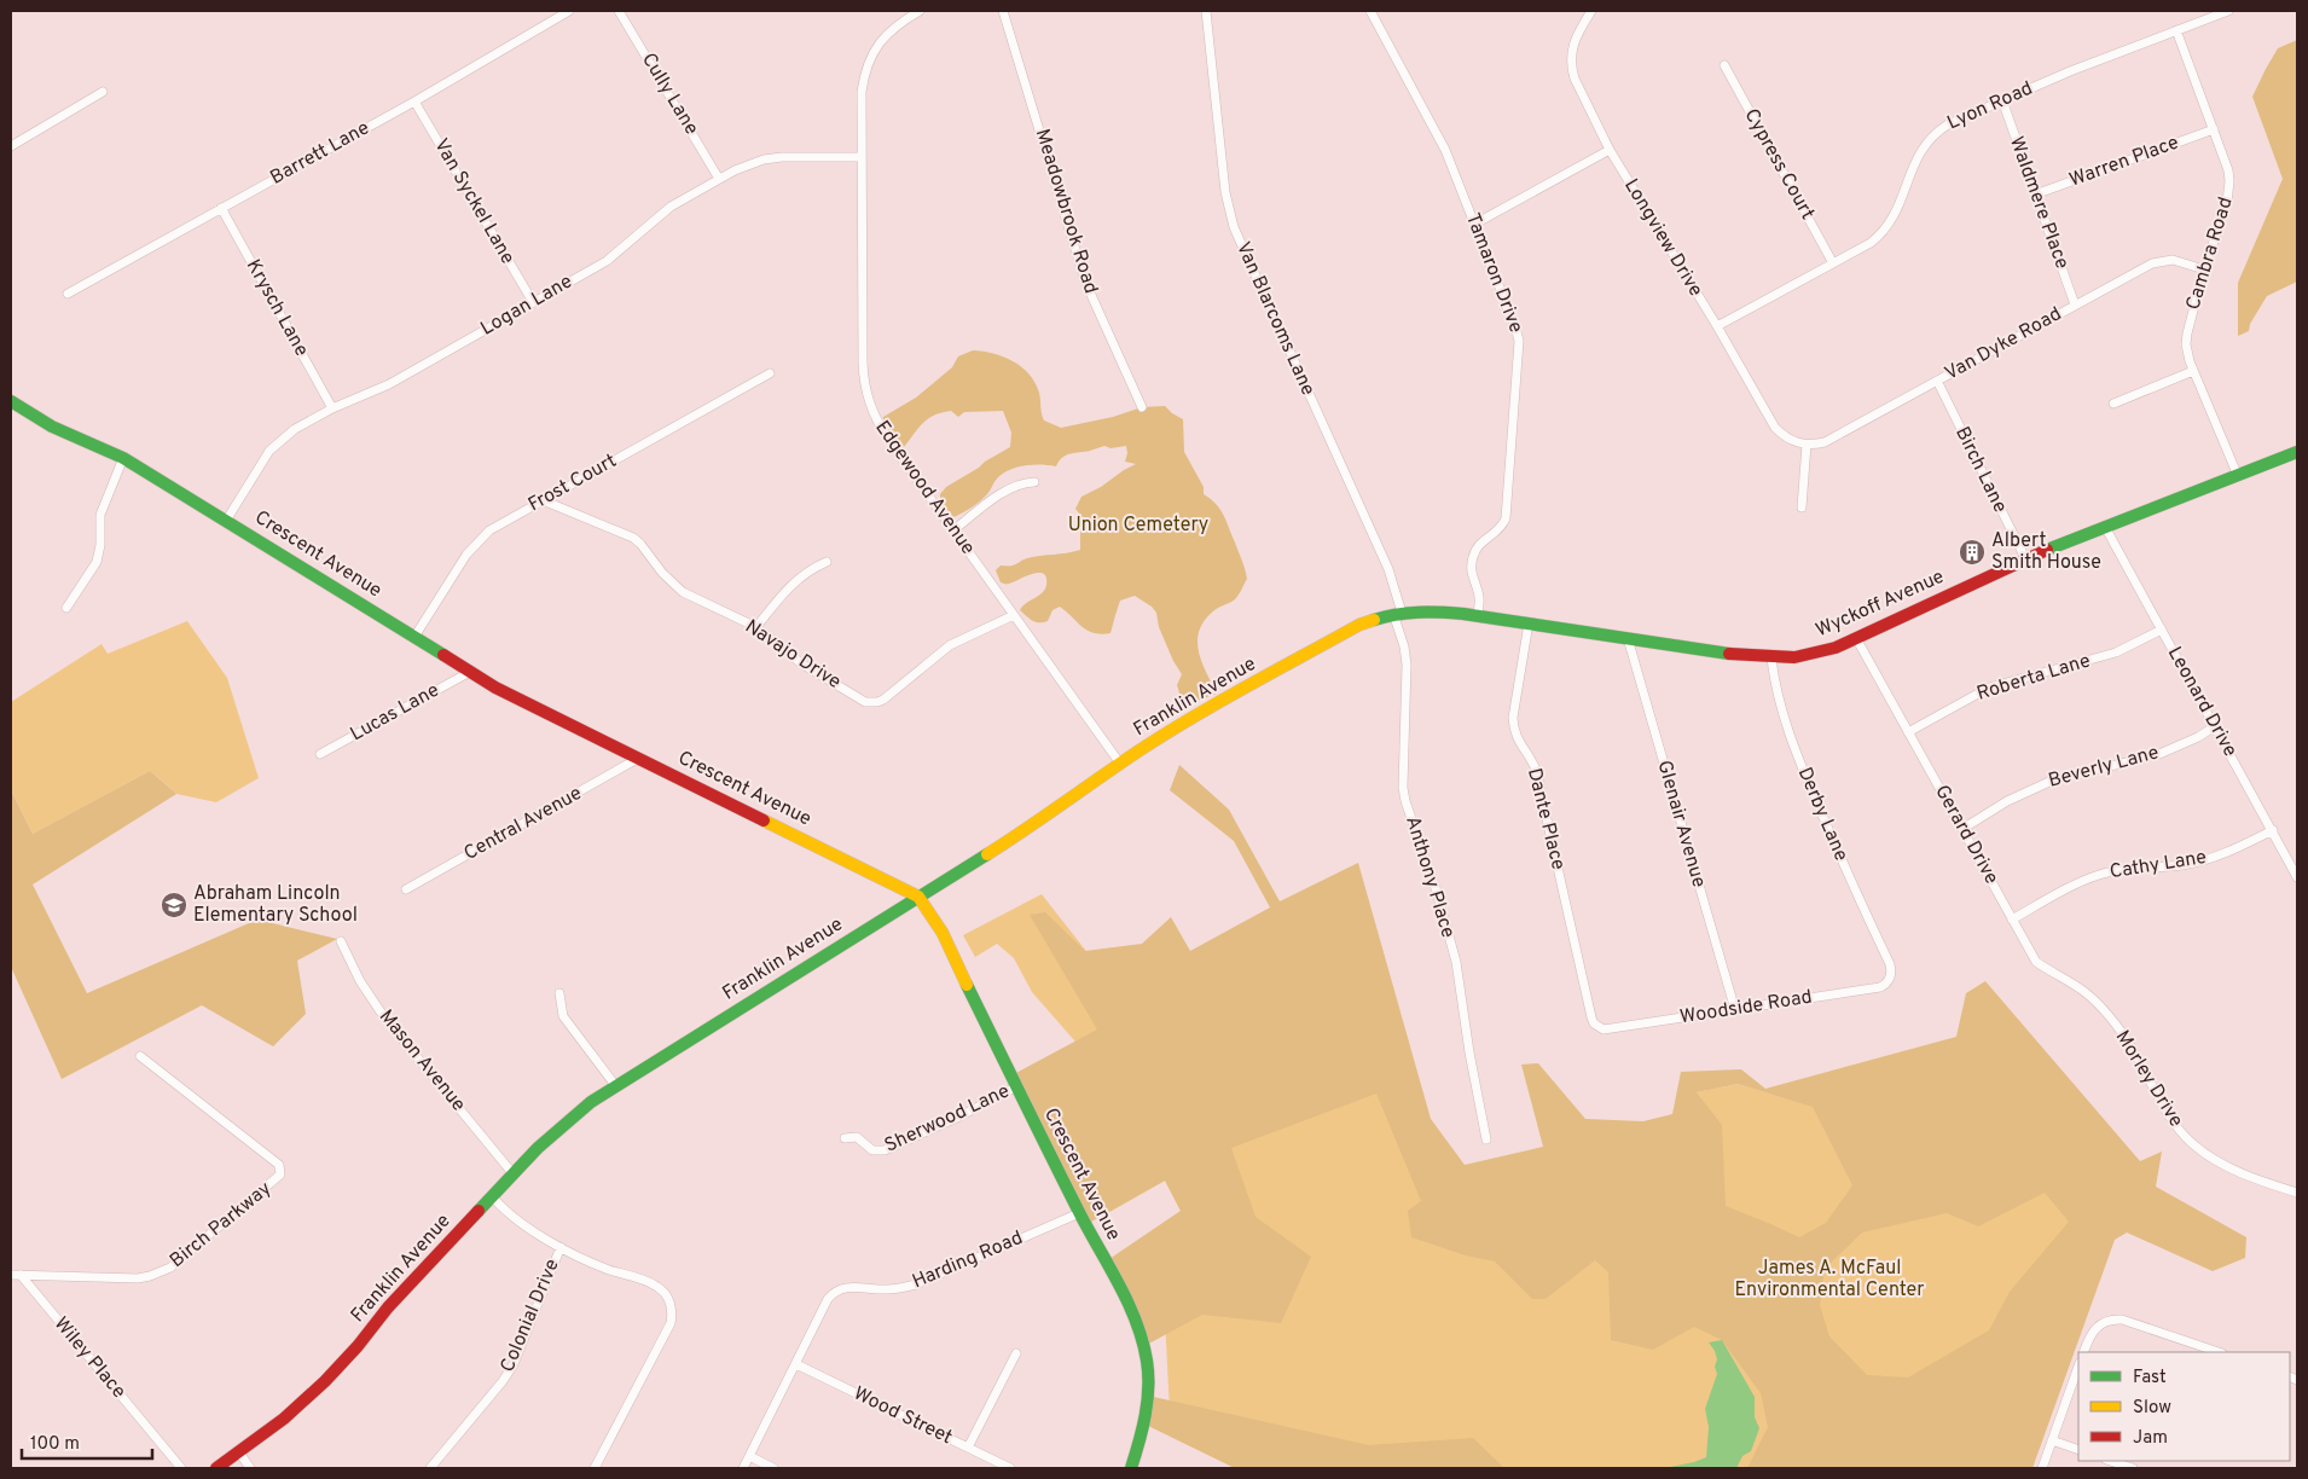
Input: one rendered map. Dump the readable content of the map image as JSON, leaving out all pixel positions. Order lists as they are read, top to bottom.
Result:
{
  "streets": {
    "main road": ["Crescent Avenue", "Wyckoff Avenue", "Franklin Avenue"],
    "street": [
      "Cully Lane",
      "Lyon Road",
      "Barrett Lane",
      "Warren Place",
      "Cypress Court",
      "Van Syckel Lane",
      "Waldmere Place",
      "Meadowbrook Road",
      "Longview Drive",
      "Cambra Road",
      "Tamaron Drive",
      "Logan Lane",
      "Krysch Lane",
      "Van Blarcoms Lane",
      "Van Dyke Road",
      "Birch Lane",
      "Frost Court",
      "Edgewood Avenue",
      "Navajo Drive",
      "Roberta Lane",
      "Leonard Drive",
      "Lucas Lane",
      "Beverly Lane",
      "Derby Lane",
      "Dante Place",
      "Central Avenue",
      "Glenair Avenue",
      "Gerard Drive",
      "Cathy Lane",
      "Anthony Place",
      "Woodside Road",
      "Mason Avenue",
      "Morley Drive",
      "Sherwood Lane",
      "Birch Parkway",
      "Harding Road",
      "Colonial Drive",
      "Wiley Place",
      "Wood Street"
    ]
  },
  "crossings": [
    ["Cully Lane", "Logan Lane"],
    ["Lyon Road", "Cypress Court"],
    ["Lyon Road", "Waldmere Place"],
    ["Lyon Road", "Longview Drive"],
    ["Lyon Road", "Cambra Road"],
    ["Barrett Lane", "Van Syckel Lane"],
    ["Barrett Lane", "Krysch Lane"],
    ["Warren Place", "Waldmere Place"],
    ["Warren Place", "Cambra Road"],
    ["Van Syckel Lane", "Logan Lane"],
    ["Waldmere Place", "Van Dyke Road"],
    ["Longview Drive", "Van Dyke Road"],
    ["Cambra Road", "Van Dyke Road"],
    ["Cambra Road", "Wyckoff Avenue"],
    ["Tamaron Drive", "Wyckoff Avenue"],
    ["Logan Lane", "Krysch Lane"],
    ["Logan Lane", "Edgewood Avenue"],
    ["Logan Lane", "Crescent Avenue"],
    ["Van Blarcoms Lane", "Franklin Avenue"],
    ["Van Blarcoms Lane", "Anthony Place"],
    ["Van Dyke Road", "Birch Lane"],
    ["Birch Lane", "Wyckoff Avenue"],
    ["Frost Court", "Crescent Avenue"],
    ["Frost Court", "Navajo Drive"],
    ["Edgewood Avenue", "Navajo Drive"],
    ["Edgewood Avenue", "Franklin Avenue"],
    ["Crescent Avenue", "Franklin Avenue"],
    ["Crescent Avenue", "Lucas Lane"],
    ["Crescent Avenue", "Central Avenue"],
    ["Crescent Avenue", "Sherwood Lane"],
    ["Crescent Avenue", "Harding Road"],
    ["Wyckoff Avenue", "Franklin Avenue"],
    ["Wyckoff Avenue", "Leonard Drive"],
    ["Wyckoff Avenue", "Derby Lane"],
    ["Wyckoff Avenue", "Dante Place"],
    ["Wyckoff Avenue", "Glenair Avenue"],
    ["Wyckoff Avenue", "Gerard Drive"],
    ["Roberta Lane", "Leonard Drive"],
    ["Roberta Lane", "Gerard Drive"],
    ["Franklin Avenue", "Anthony Place"],
    ["Franklin Avenue", "Mason Avenue"],
    ["Leonard Drive", "Beverly Lane"],
    ["Leonard Drive", "Cathy Lane"],
    ["Beverly Lane", "Gerard Drive"],
    ["Derby Lane", "Woodside Road"],
    ["Dante Place", "Woodside Road"],
    ["Glenair Avenue", "Woodside Road"],
    ["Gerard Drive", "Cathy Lane"],
    ["Gerard Drive", "Morley Drive"],
    ["Birch Parkway", "Wiley Place"],
    ["Harding Road", "Wood Street"]
  ],
  "parks": ["Union Cemetery", "James A. McFaul Environmental Center"],
  "places": {
    "building": ["Albert Smith House"],
    "school or university": ["Abraham Lincoln Elementary School"]
  },
  "legend": ["Fast", "Slow", "Jam"],
  "scale_bar": "100 m"
}
